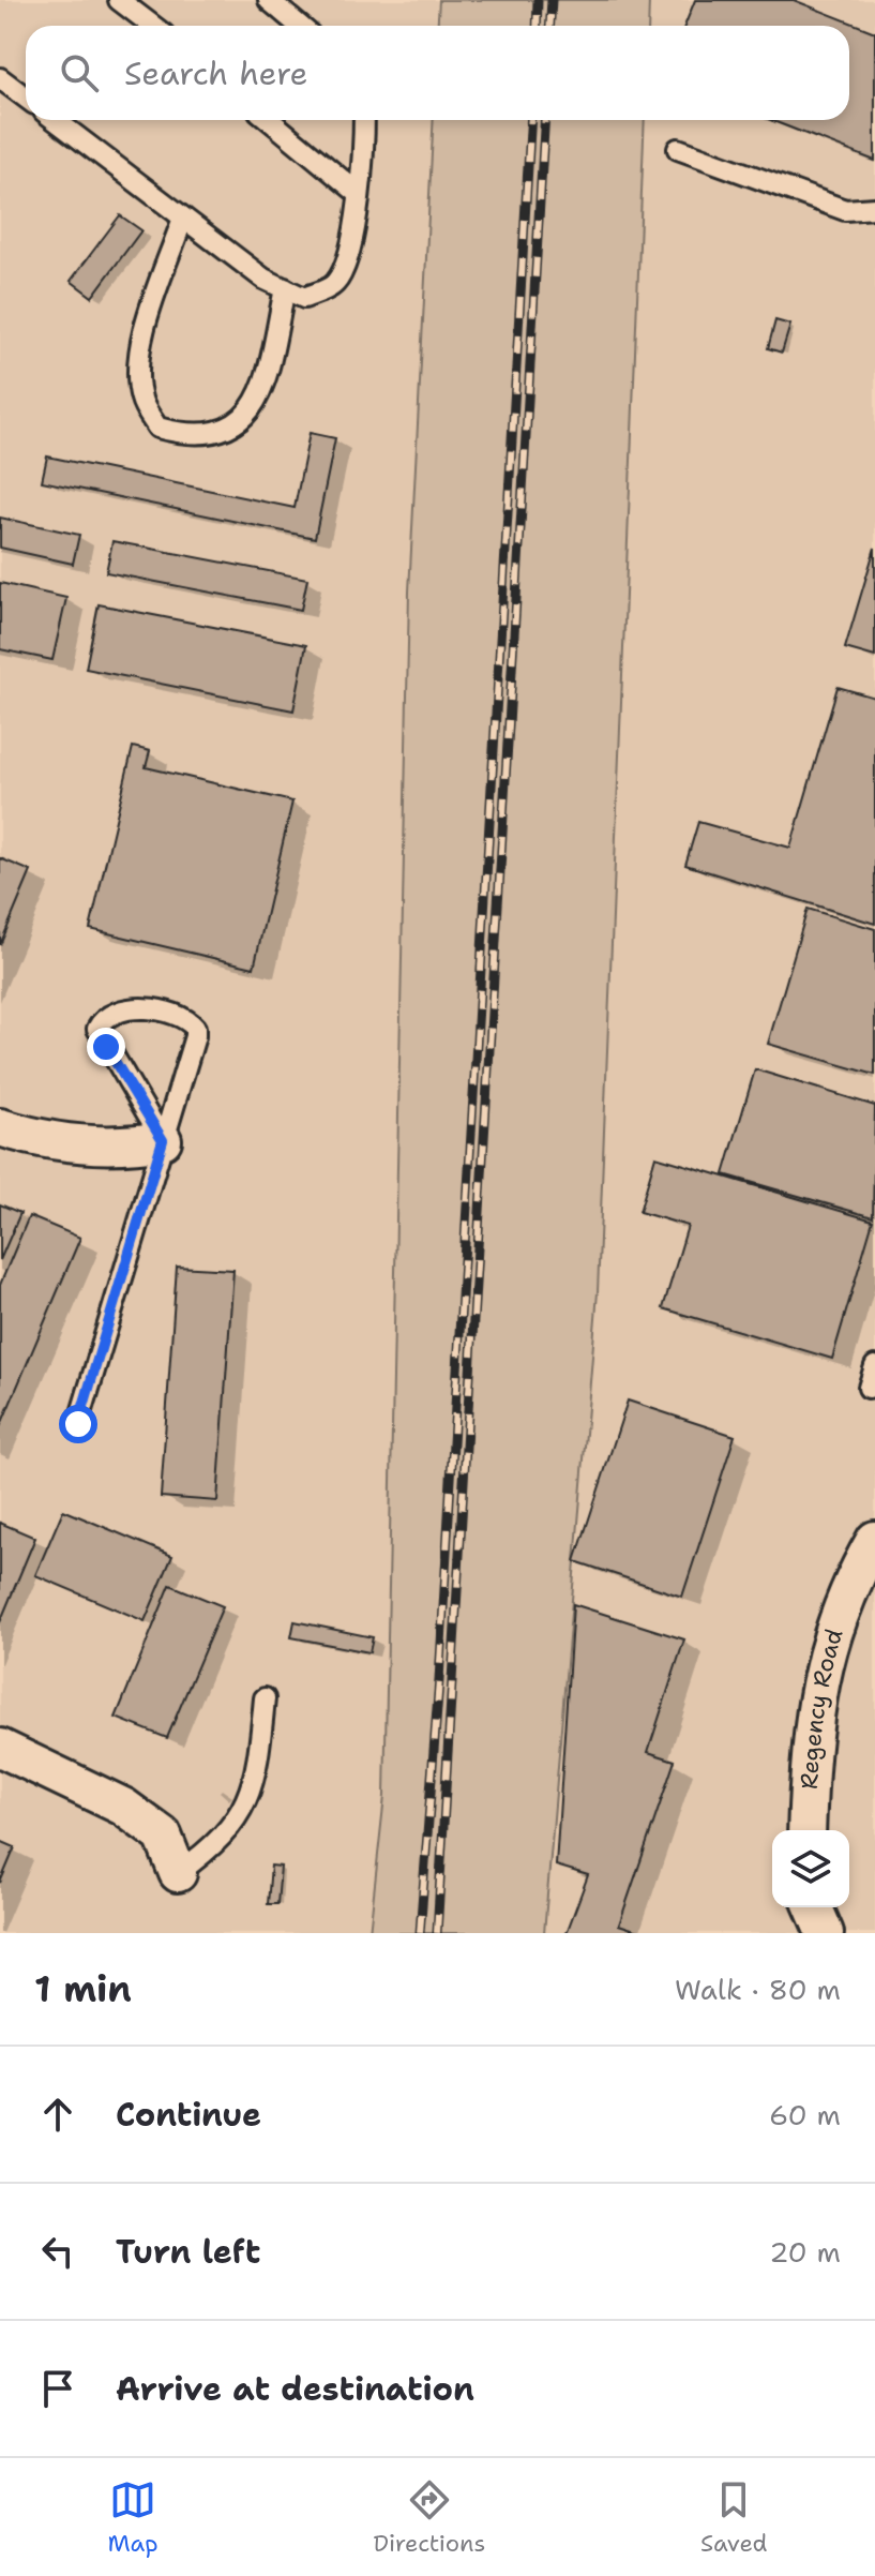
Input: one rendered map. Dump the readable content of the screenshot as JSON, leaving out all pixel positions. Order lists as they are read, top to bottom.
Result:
{
  "streets": {
    "street": ["Regency Road"]
  },
  "page": {
    "search": "Search here",
    "heading": ["1 min", "Walk · 80 m"],
    "list": [
      ["Continue", "60 m"],
      ["Turn left", "20 m"],
      "Arrive at destination"
    ],
    "nav": ["Map", "Directions", "Saved"]
  }
}
